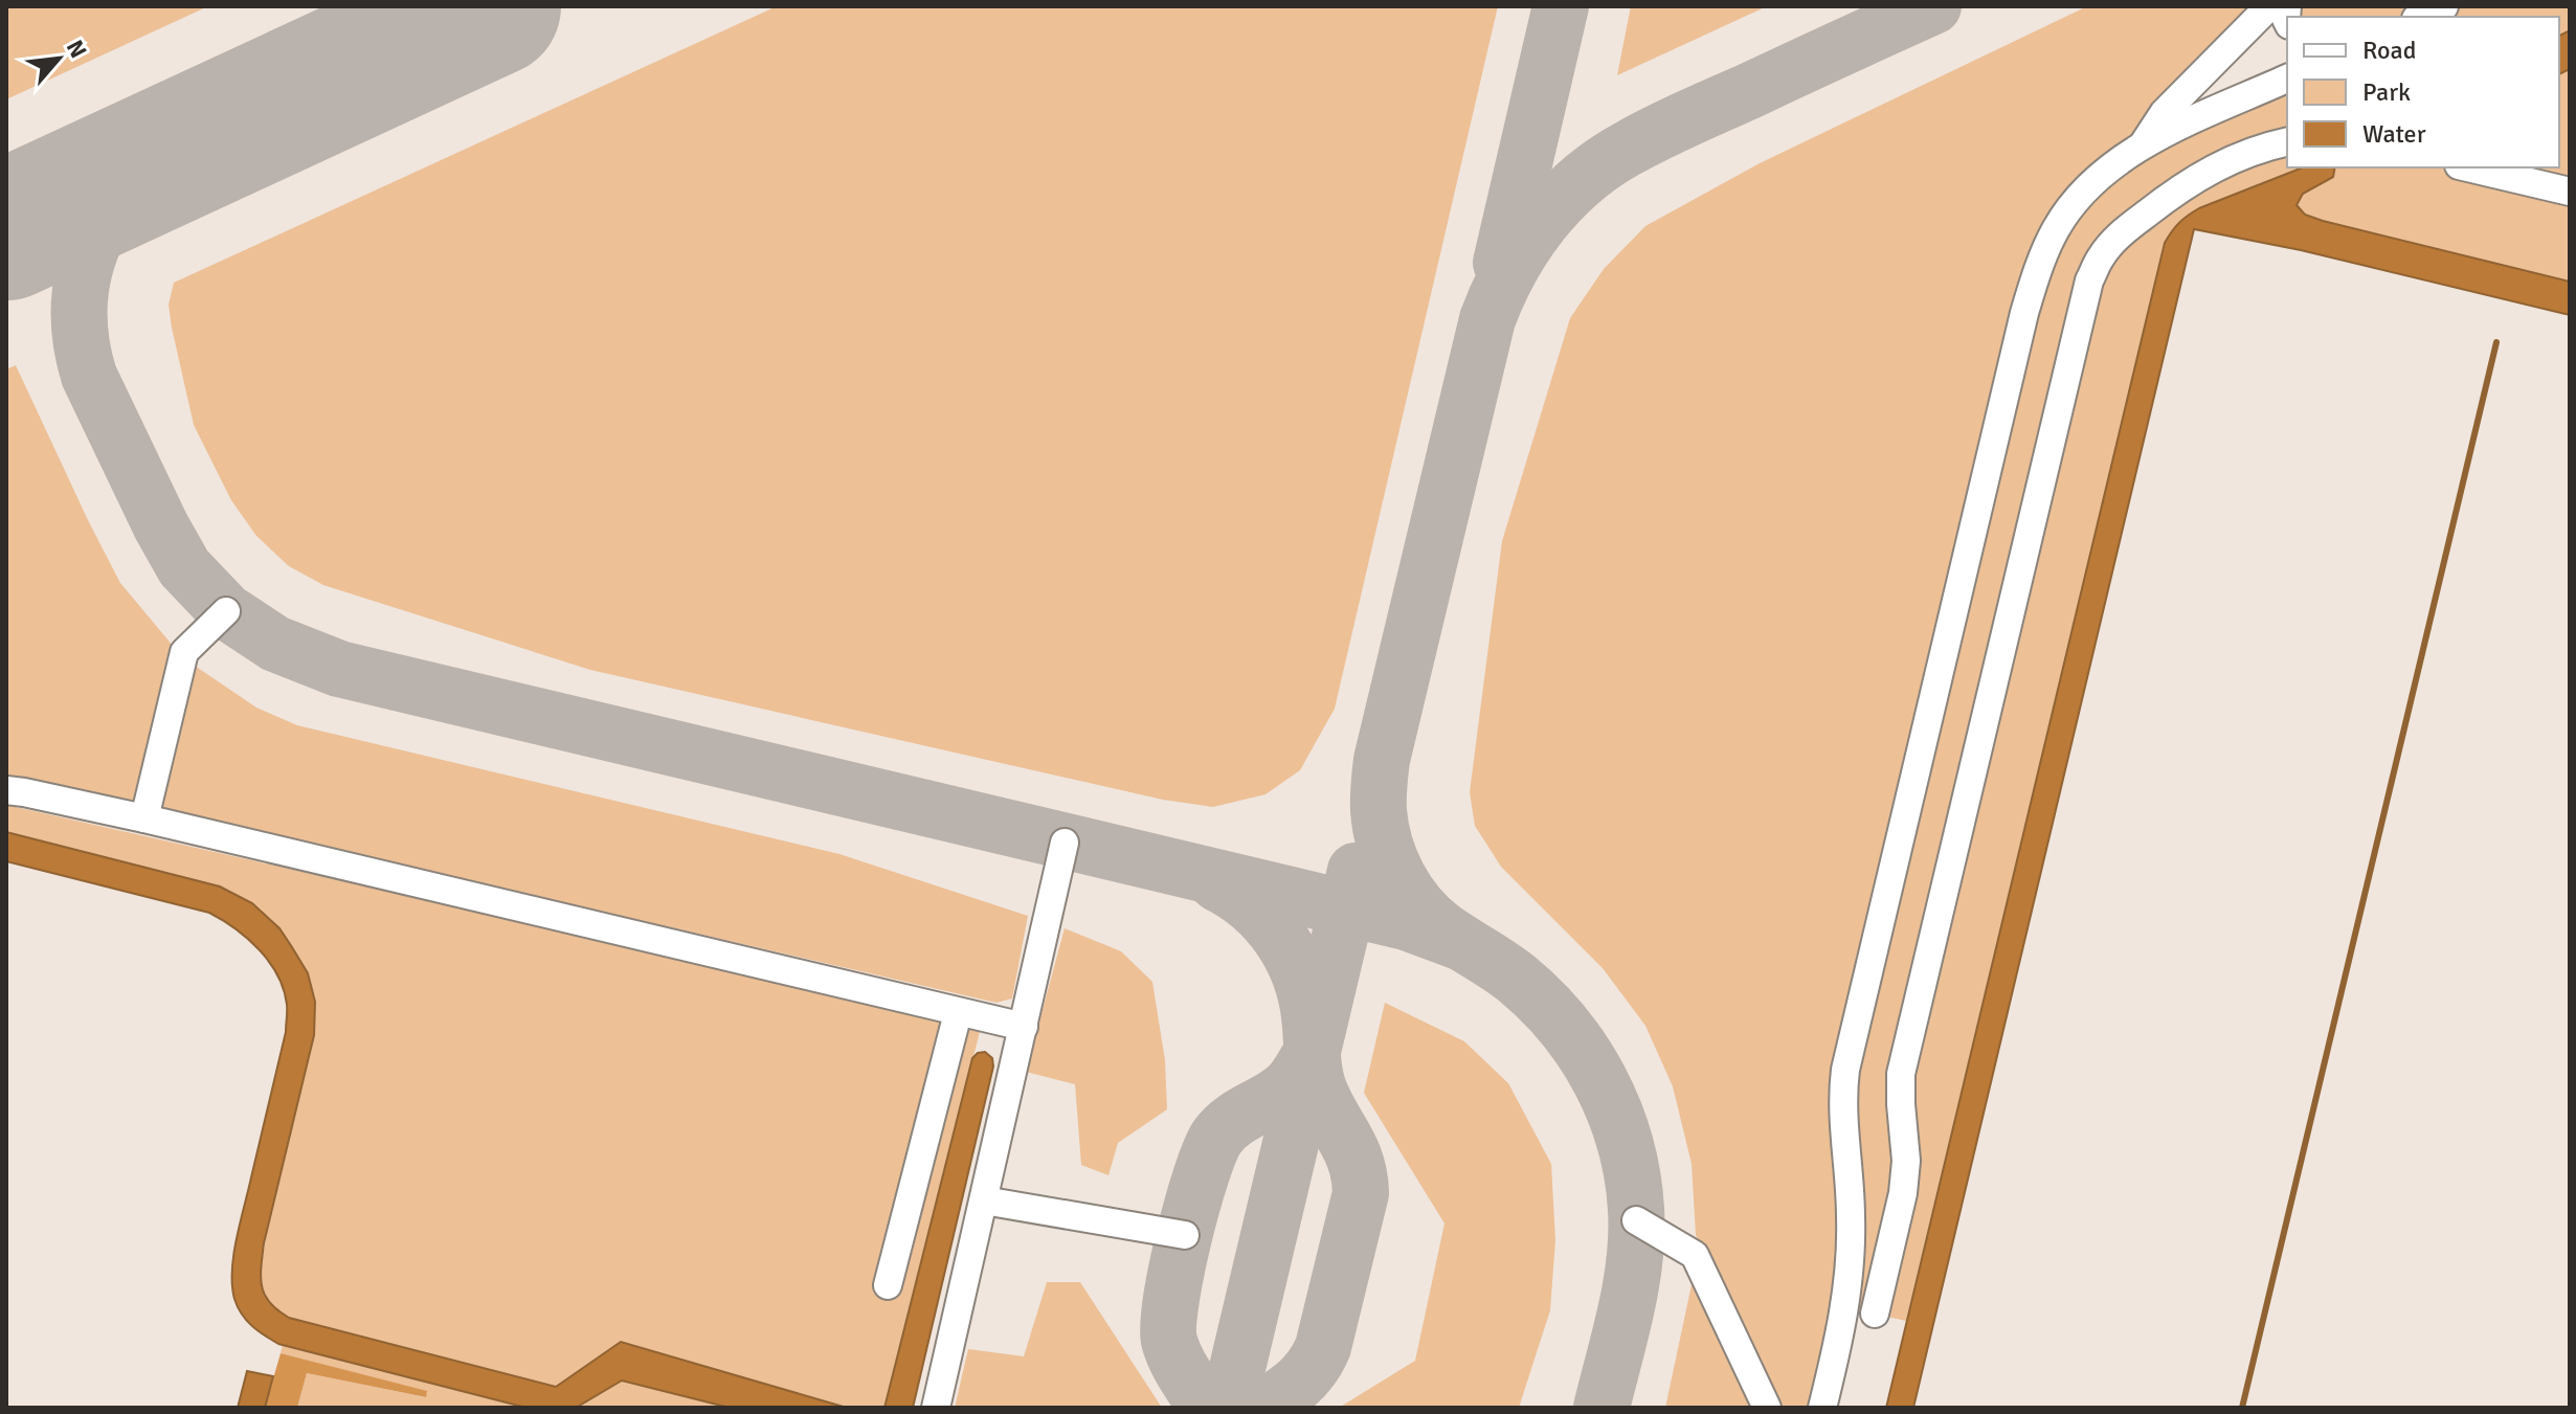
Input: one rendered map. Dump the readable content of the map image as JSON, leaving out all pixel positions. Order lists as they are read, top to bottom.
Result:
{
  "legend": ["Road", "Park", "Water"],
  "north": "top right"
}
